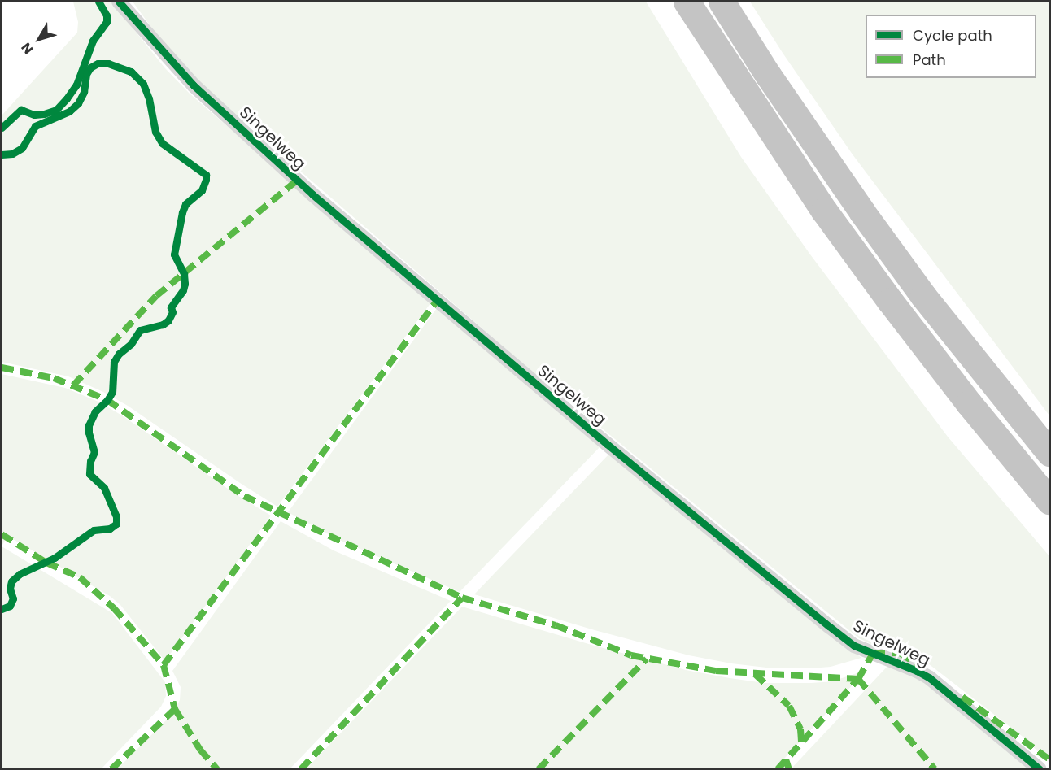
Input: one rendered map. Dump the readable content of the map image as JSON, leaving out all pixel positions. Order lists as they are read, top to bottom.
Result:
{
  "streets": {
    "street": ["Singelweg"]
  },
  "legend": ["Cycle path", "Path"],
  "north": "bottom left"
}
